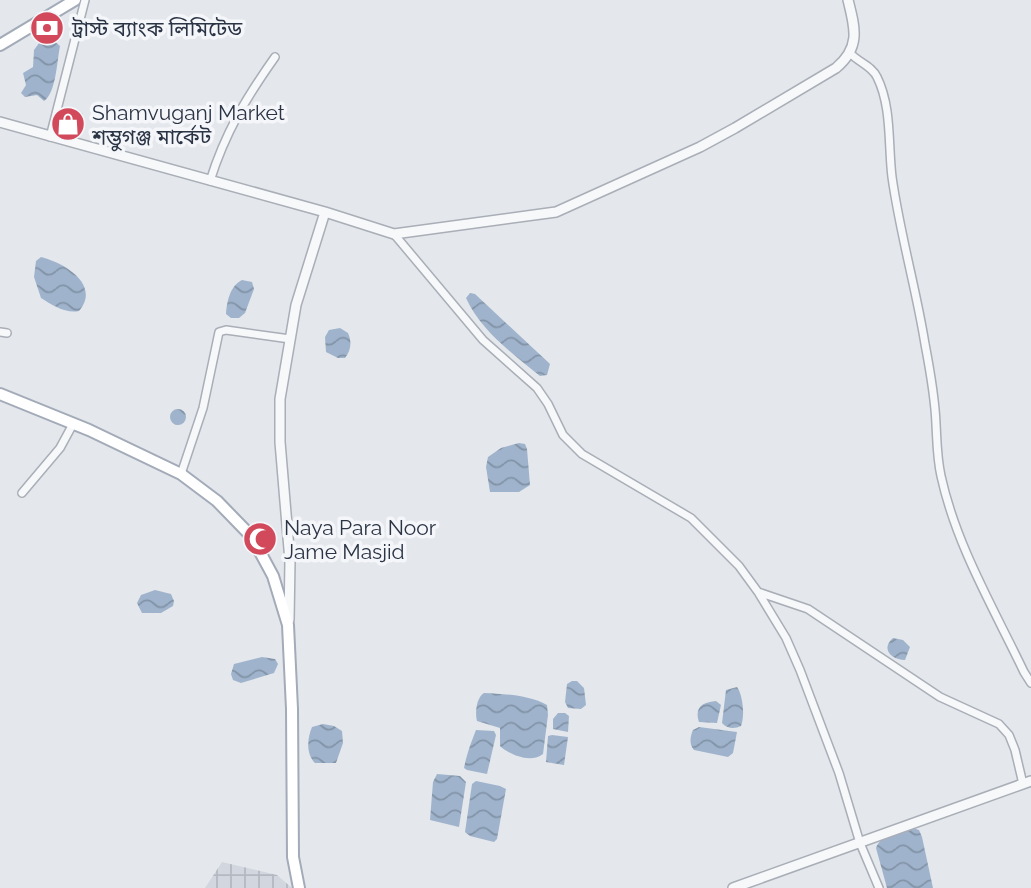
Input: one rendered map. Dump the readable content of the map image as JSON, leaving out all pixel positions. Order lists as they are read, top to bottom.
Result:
{
  "places": {
    "bank": ["ট্রাস্ট ব্যাংক লিমিটেড"],
    "shop": ["Shamvuganj Market শম্ভুগঞ্জ মার্কেট"],
    "mosque": ["Naya Para Noor Jame Masjid"]
  }
}
